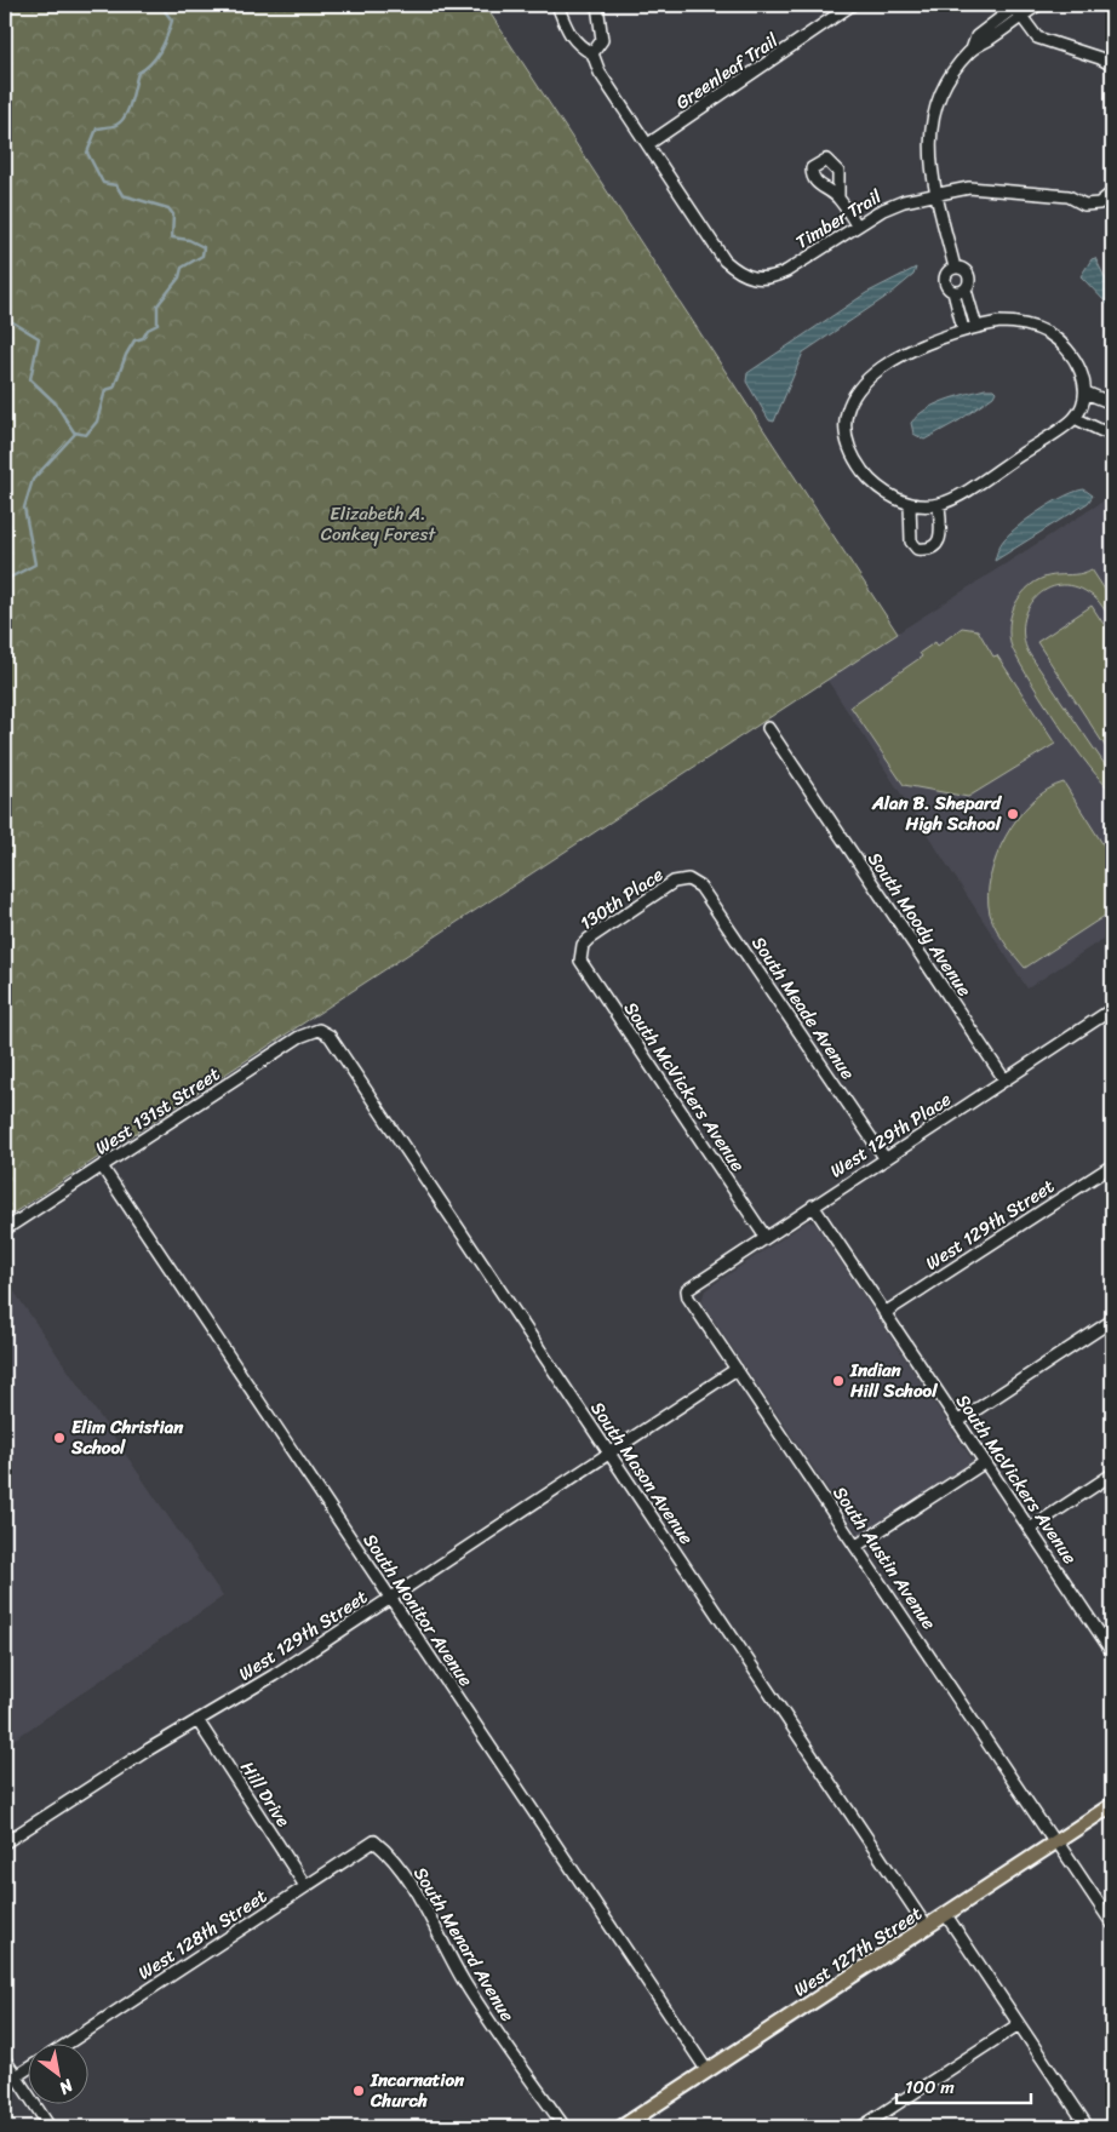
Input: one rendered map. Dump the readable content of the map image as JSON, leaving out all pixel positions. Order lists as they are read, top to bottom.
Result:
{
  "streets": {
    "main road": ["West 127th Street"],
    "street": [
      "Greenleaf Trail",
      "Timber Trail",
      "130th Place",
      "South Moody Avenue",
      "South Meade Avenue",
      "South McVickers Avenue",
      "West 131st Street",
      "West 129th Place",
      "West 129th Street",
      "South Mason Avenue",
      "South Austin Avenue",
      "South Monitor Avenue",
      "Hill Drive",
      "West 128th Street",
      "South Menard Avenue"
    ]
  },
  "crossings": [
    ["Greenleaf Trail", "Timber Trail"],
    ["130th Place", "South Meade Avenue"],
    ["130th Place", "South McVickers Avenue"],
    ["South Moody Avenue", "West 129th Place"],
    ["South Meade Avenue", "West 129th Place"],
    ["South McVickers Avenue", "West 129th Place"],
    ["South McVickers Avenue", "West 129th Street"],
    ["West 131st Street", "South Mason Avenue"],
    ["West 131st Street", "South Monitor Avenue"],
    ["West 129th Place", "South Austin Avenue"],
    ["West 129th Street", "South Mason Avenue"],
    ["West 129th Street", "South Austin Avenue"],
    ["West 129th Street", "South Monitor Avenue"],
    ["West 129th Street", "Hill Drive"],
    ["South Mason Avenue", "West 127th Street"],
    ["South Austin Avenue", "West 127th Street"],
    ["South Monitor Avenue", "West 127th Street"],
    ["Hill Drive", "West 128th Street"],
    ["West 128th Street", "South Menard Avenue"]
  ],
  "parks": ["Elizabeth A. Conkey Forest"],
  "places": [
    "Alan B. Shepard High School",
    "Indian Hill School",
    "Elim Christian School",
    "Incarnation Church"
  ],
  "scale_bar": "100 m",
  "north": "bottom right"
}
